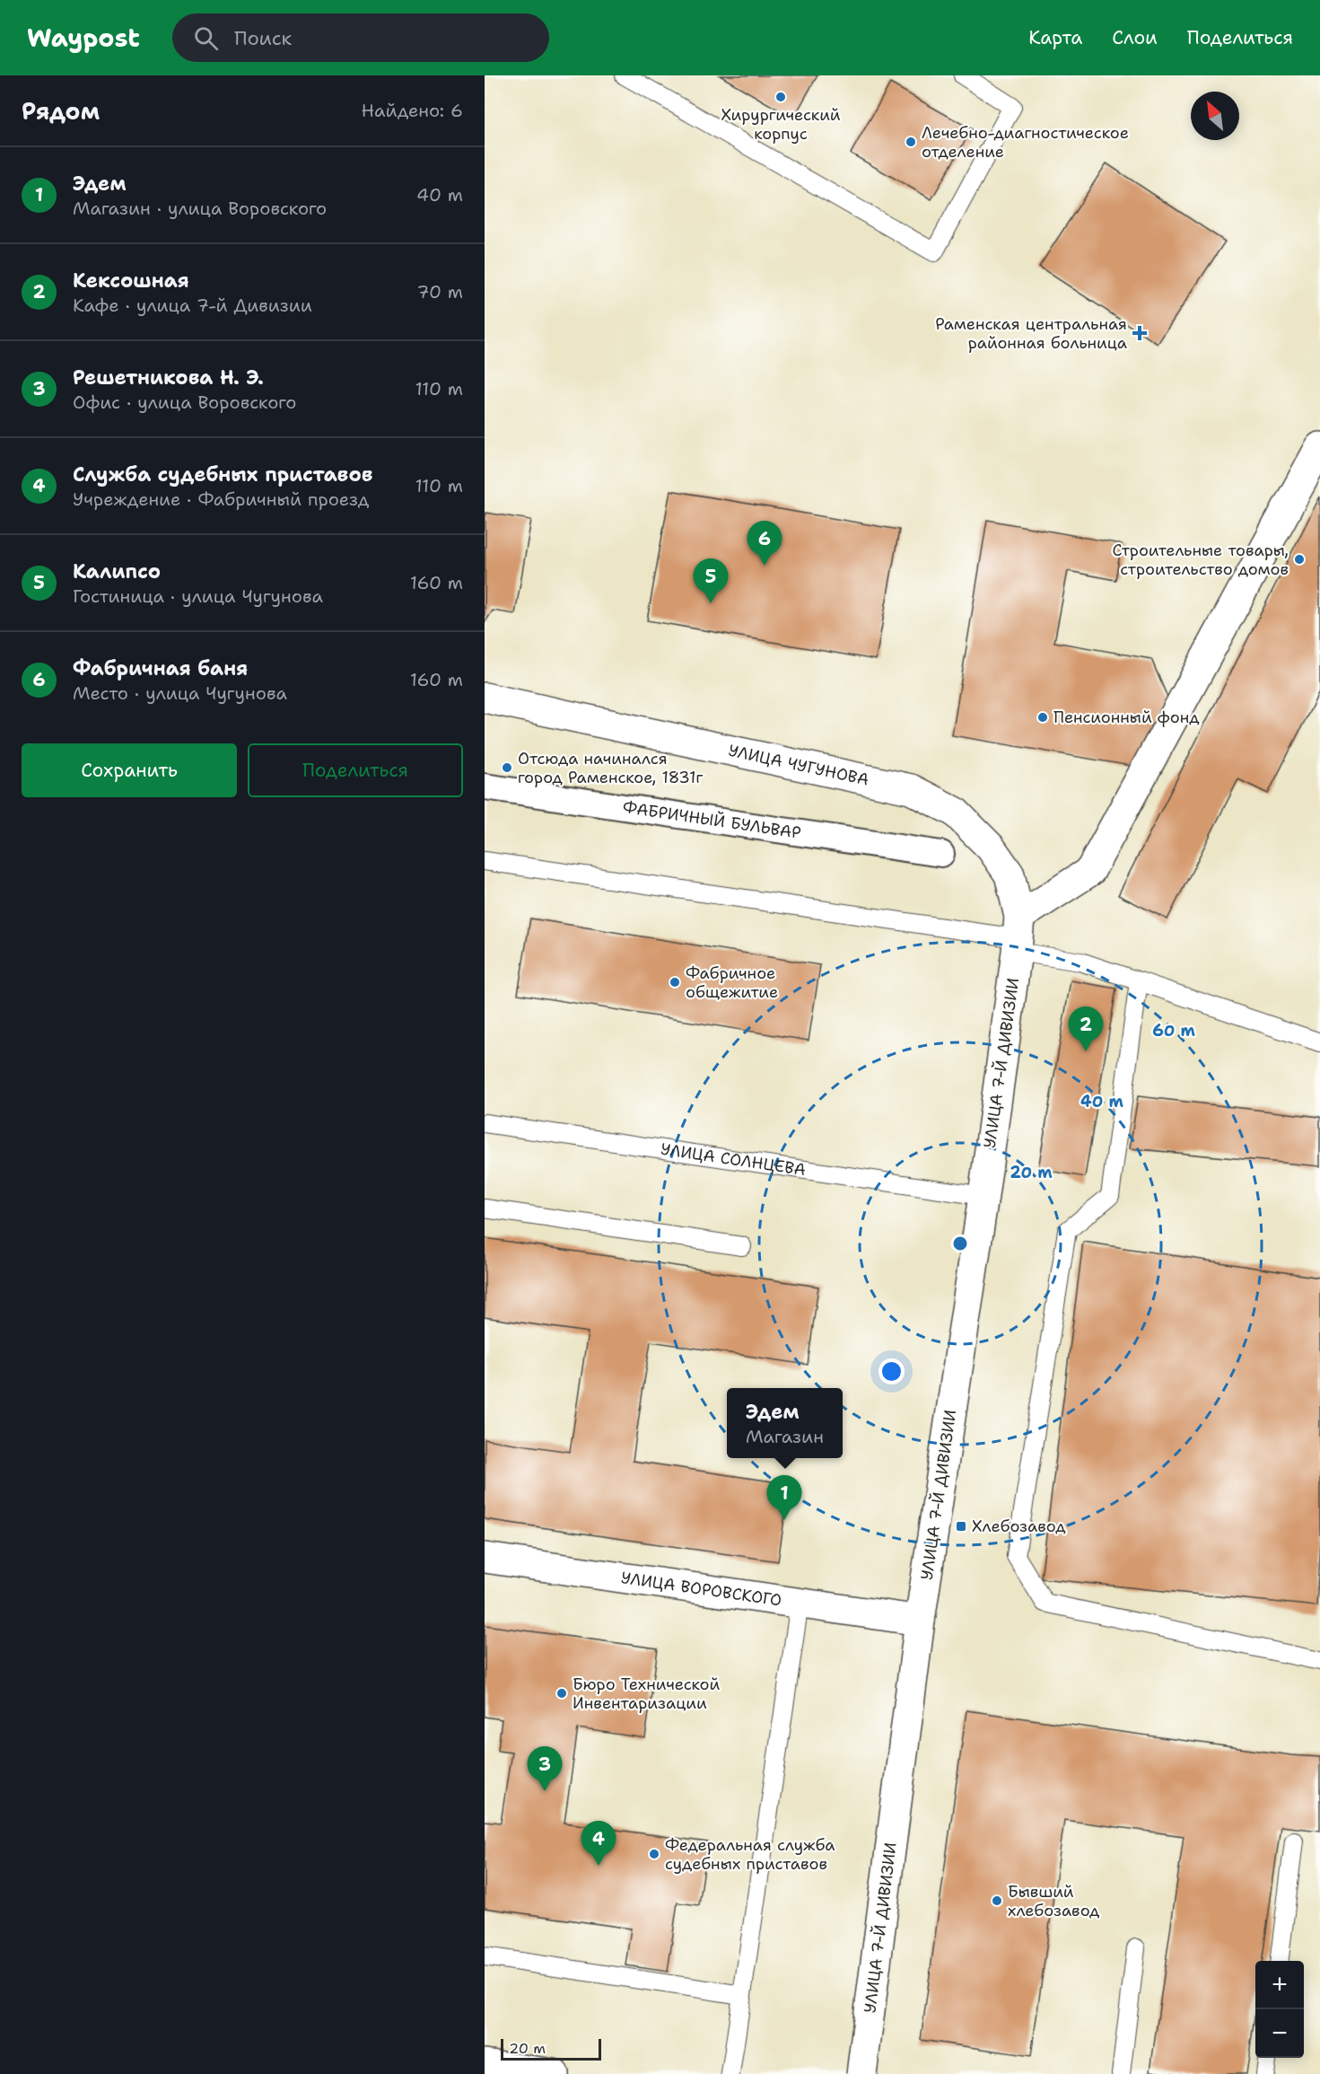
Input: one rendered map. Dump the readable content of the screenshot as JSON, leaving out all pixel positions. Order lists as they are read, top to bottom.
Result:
{
  "streets": {
    "main road": ["УЛИЦА ЧУГУНОВА", "УЛИЦА 7-Й ДИВИЗИИ", "УЛИЦА ВОРОВСКОГО"],
    "street": ["ФАБРИЧНЫЙ БУЛЬВАР"],
    "lane": ["УЛИЦА СОЛНЦЕВА"]
  },
  "crossings": [
    ["УЛИЦА ЧУГУНОВА", "УЛИЦА 7-Й ДИВИЗИИ"],
    ["УЛИЦА 7-Й ДИВИЗИИ", "УЛИЦА СОЛНЦЕВА"],
    ["УЛИЦА 7-Й ДИВИЗИИ", "УЛИЦА ВОРОВСКОГО"]
  ],
  "places": {
    "other": [
      "Хирургический корпус",
      "Лечебно-диагностическое отделение",
      "Строительные товары, строительство домов",
      "Пенсионный фонд",
      "Отсюда начинался город Раменское, 1831г",
      "Фабричное общежитие",
      "Бюро Технической Инвентаризации",
      "Федеральная служба судебных приставов",
      "Бывший хлебозавод"
    ],
    "health": ["Раменская центральная районная больница"],
    "transit": ["Хлебозавод"]
  },
  "scale_bar": "20 m",
  "north": "top left",
  "page": {
    "header": "Waypost",
    "search": "Поиск",
    "nav": ["Карта", "Слои", "Поделиться"],
    "heading": ["Рядом", "Найдено: 6"],
    "list": [
      {
        "mark": "1",
        "name": "Эдем",
        "note": "Магазин · улица Воровского",
        "value": "40 m"
      },
      {
        "mark": "2",
        "name": "Кексошная",
        "note": "Кафе · улица 7-й Дивизии",
        "value": "70 m"
      },
      {
        "mark": "3",
        "name": "Решетникова Н. Э.",
        "note": "Офис · улица Воровского",
        "value": "110 m"
      },
      {
        "mark": "4",
        "name": "Служба судебных приставов",
        "note": "Учреждение · Фабричный проезд",
        "value": "110 m"
      },
      {
        "mark": "5",
        "name": "Калипсо",
        "note": "Гостиница · улица Чугунова",
        "value": "160 m"
      },
      {
        "mark": "6",
        "name": "Фабричная баня",
        "note": "Место · улица Чугунова",
        "value": "160 m"
      }
    ],
    "pins": [
      "6",
      "5",
      "2",
      "1",
      "3",
      "4"
    ],
    "buttons": ["Сохранить", "Поделиться"],
    "popup": ["Эдем", "Магазин"],
    "map_buttons": ["+", "−"],
    "scale": "20 m"
  },
  "rings": ["60 m", "40 m", "20 m"]
}
